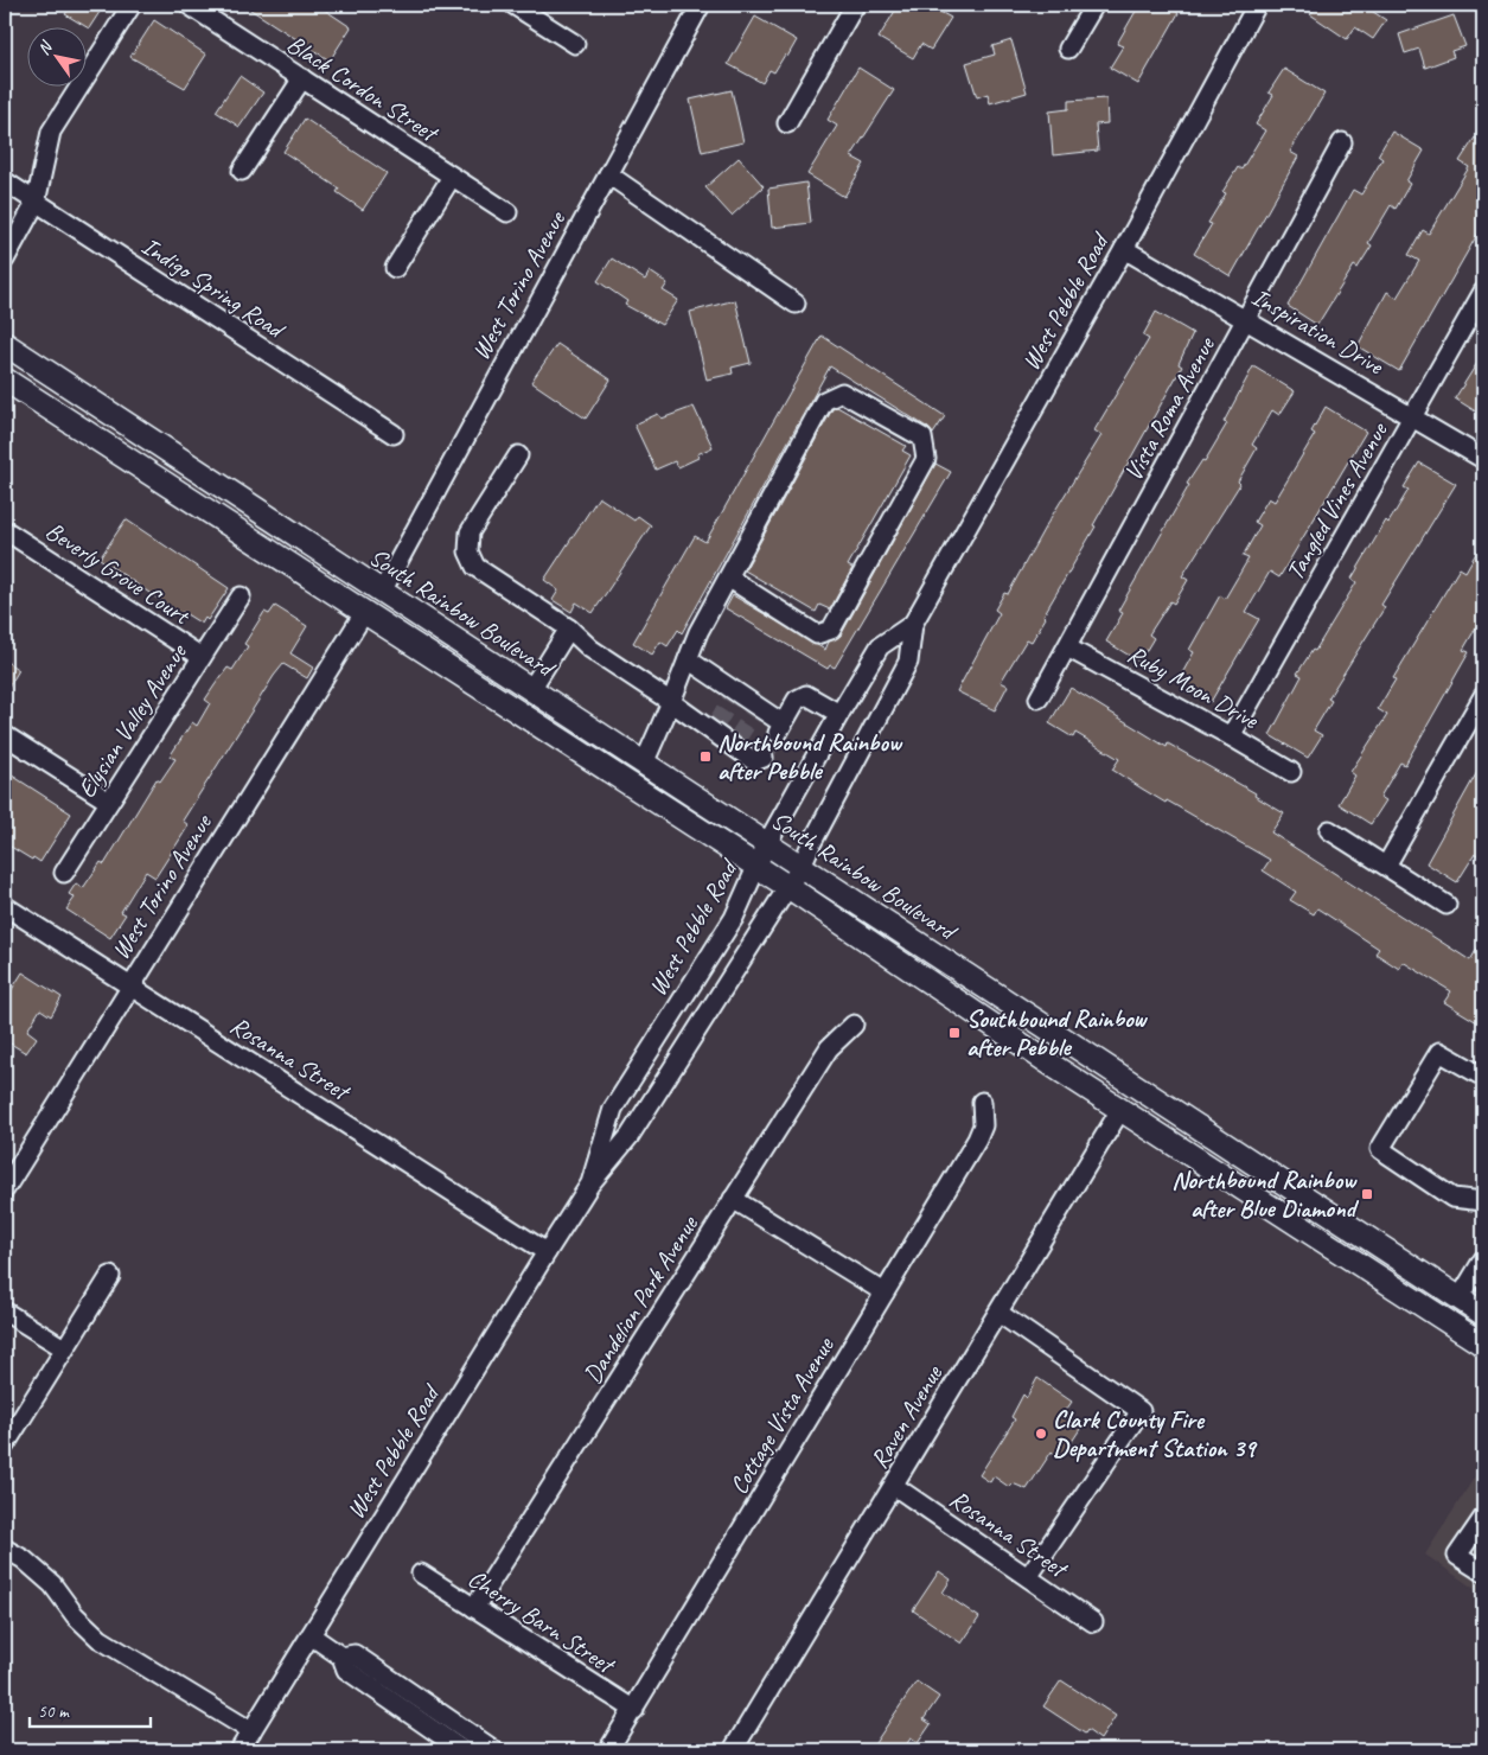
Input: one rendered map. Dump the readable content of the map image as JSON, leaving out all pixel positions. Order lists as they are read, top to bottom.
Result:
{
  "streets": {
    "main road": ["South Rainbow Boulevard"],
    "street": [
      "Black Cordon Street",
      "West Torino Avenue",
      "Indigo Spring Road",
      "West Pebble Road",
      "Inspiration Drive",
      "Vista Roma Avenue",
      "Tangled Vines Avenue",
      "Beverly Grove Court",
      "Ruby Moon Drive",
      "Elysian Valley Avenue",
      "Rosanna Street",
      "Dandelion Park Avenue",
      "Cottage Vista Avenue",
      "Raven Avenue",
      "Cherry Barn Street"
    ]
  },
  "crossings": [
    ["West Torino Avenue", "South Rainbow Boulevard"],
    ["West Torino Avenue", "Rosanna Street"],
    ["West Pebble Road", "Inspiration Drive"],
    ["West Pebble Road", "South Rainbow Boulevard"],
    ["West Pebble Road", "Rosanna Street"],
    ["Inspiration Drive", "Vista Roma Avenue"],
    ["Inspiration Drive", "Tangled Vines Avenue"],
    ["Vista Roma Avenue", "Ruby Moon Drive"],
    ["Tangled Vines Avenue", "Ruby Moon Drive"],
    ["Beverly Grove Court", "Elysian Valley Avenue"],
    ["South Rainbow Boulevard", "Raven Avenue"],
    ["Rosanna Street", "Raven Avenue"],
    ["Dandelion Park Avenue", "Cherry Barn Street"],
    ["Cottage Vista Avenue", "Cherry Barn Street"]
  ],
  "places": {
    "transit": ["Northbound Rainbow after Pebble", "Southbound Rainbow after Pebble", "Northbound Rainbow after Blue Diamond"],
    "other": ["Clark County Fire Department Station 39"]
  },
  "scale_bar": "50 m",
  "north": "top left"
}
